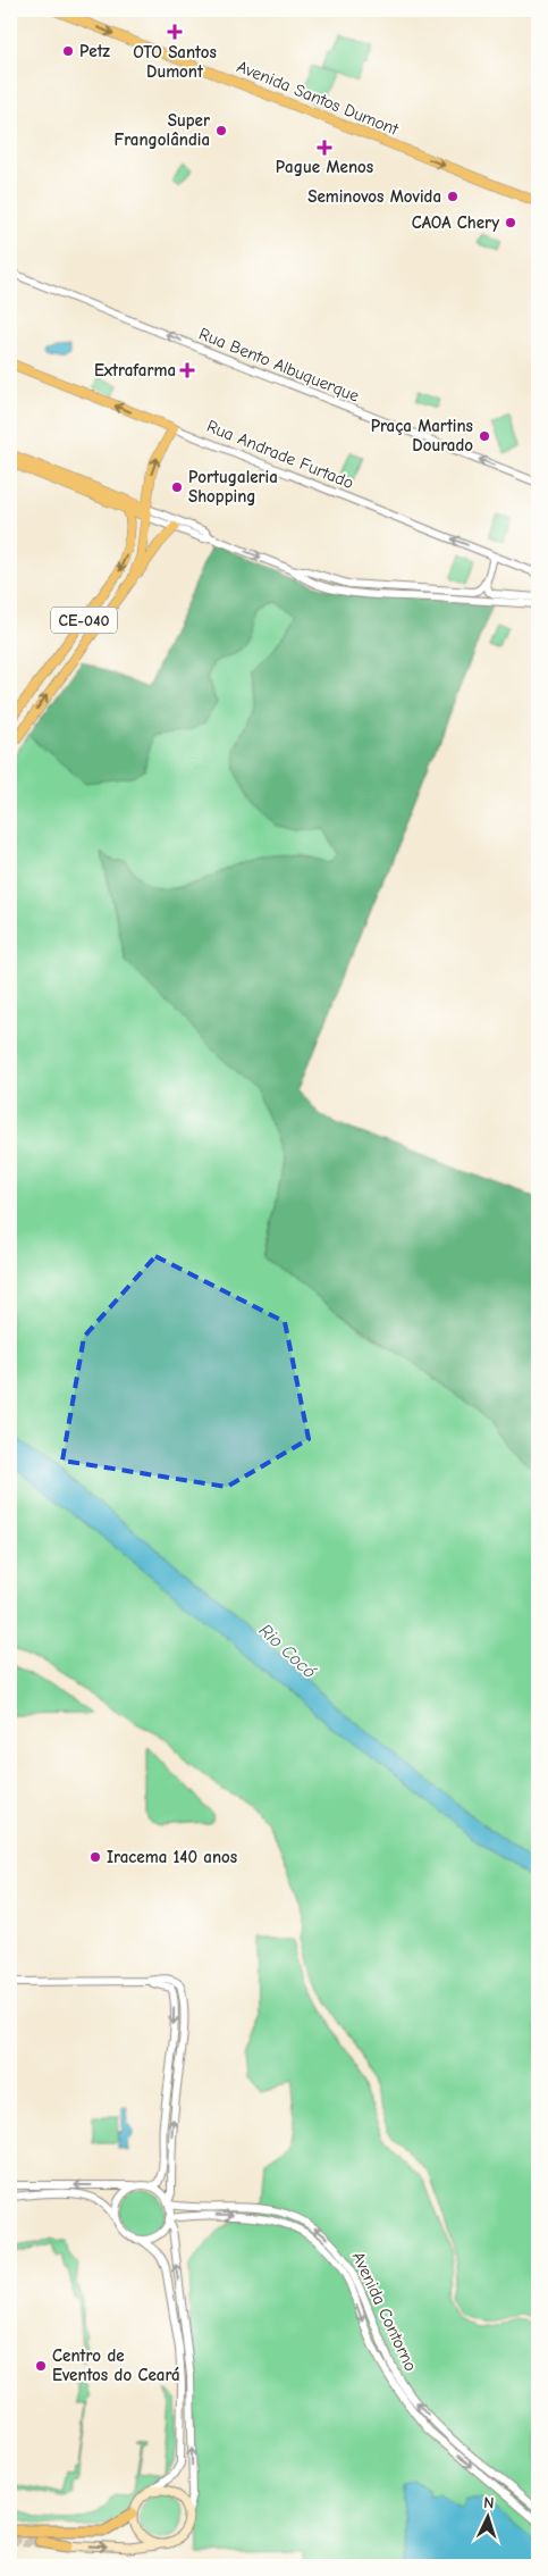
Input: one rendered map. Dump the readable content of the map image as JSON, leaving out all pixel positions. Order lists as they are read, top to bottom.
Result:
{
  "streets": {
    "main road": ["Avenida Santos Dumont", "Rua Andrade Furtado", "CE-040"],
    "street": ["Rua Bento Albuquerque", "Avenida Contorno"]
  },
  "one_way": ["Avenida Santos Dumont", "Rua Bento Albuquerque", "Rua Andrade Furtado"],
  "water": ["Rio Cocó"],
  "places": {
    "health": ["OTO Santos Dumont", "Pague Menos", "Extrafarma"],
    "other": [
      "Petz",
      "Super Frangolândia",
      "Seminovos Movida",
      "CAOA Chery",
      "Praça Martins Dourado",
      "Portugaleria Shopping",
      "Iracema 140 anos",
      "Centro de Eventos do Ceará"
    ]
  },
  "north": "top"
}
